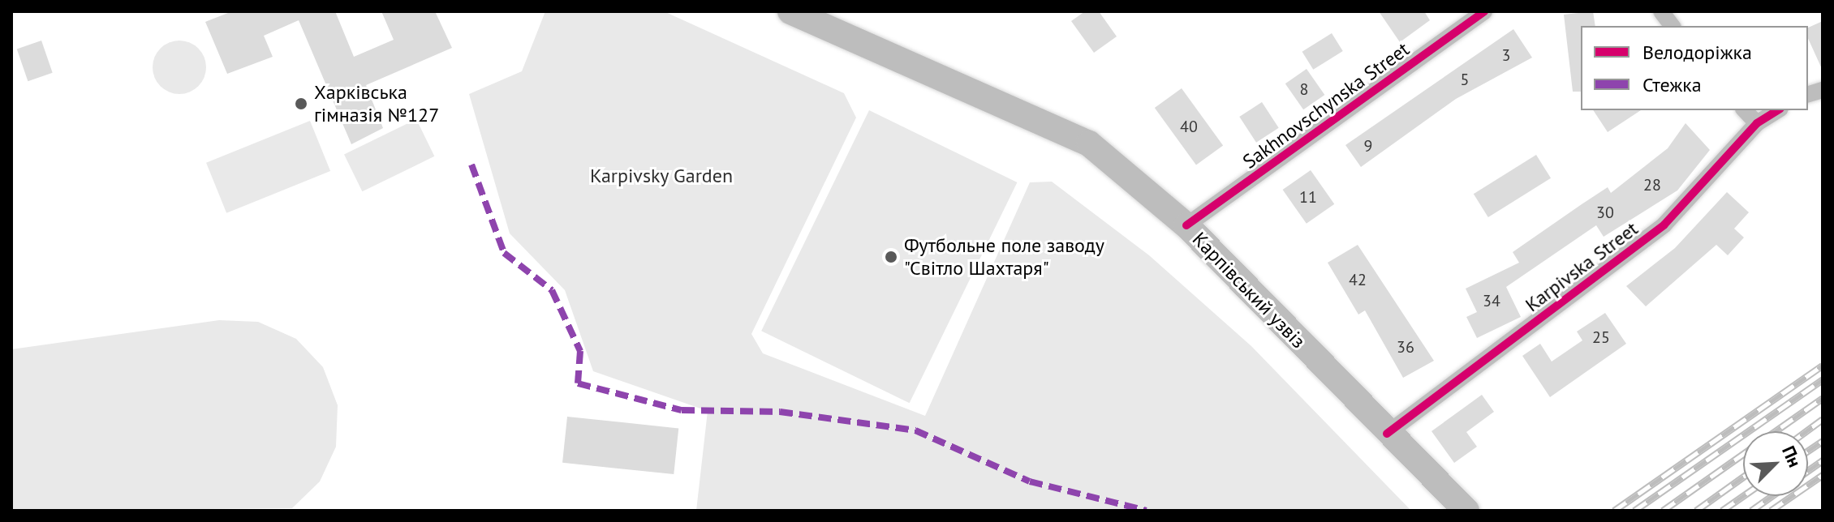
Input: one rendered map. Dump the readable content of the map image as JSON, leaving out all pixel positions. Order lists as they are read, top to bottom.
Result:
{
  "streets": {
    "main road": ["Карпівський узвіз"],
    "street": ["Sakhnovschynska Street", "Karpivska Street"]
  },
  "crossings": [
    ["Sakhnovschynska Street", "Карпівський узвіз"],
    ["Karpivska Street", "Карпівський узвіз"]
  ],
  "parks": ["Karpivsky Garden"],
  "places": ["Харківська гімназія №127", "Футбольне поле заводу \"Світло Шахтаря\""],
  "house_numbers": [
    "3",
    "5",
    "8",
    "40",
    "9",
    "28",
    "11",
    "30",
    "42",
    "34",
    "25",
    "36"
  ],
  "legend": ["Велодоріжка", "Стежка"],
  "north": "top right"
}
